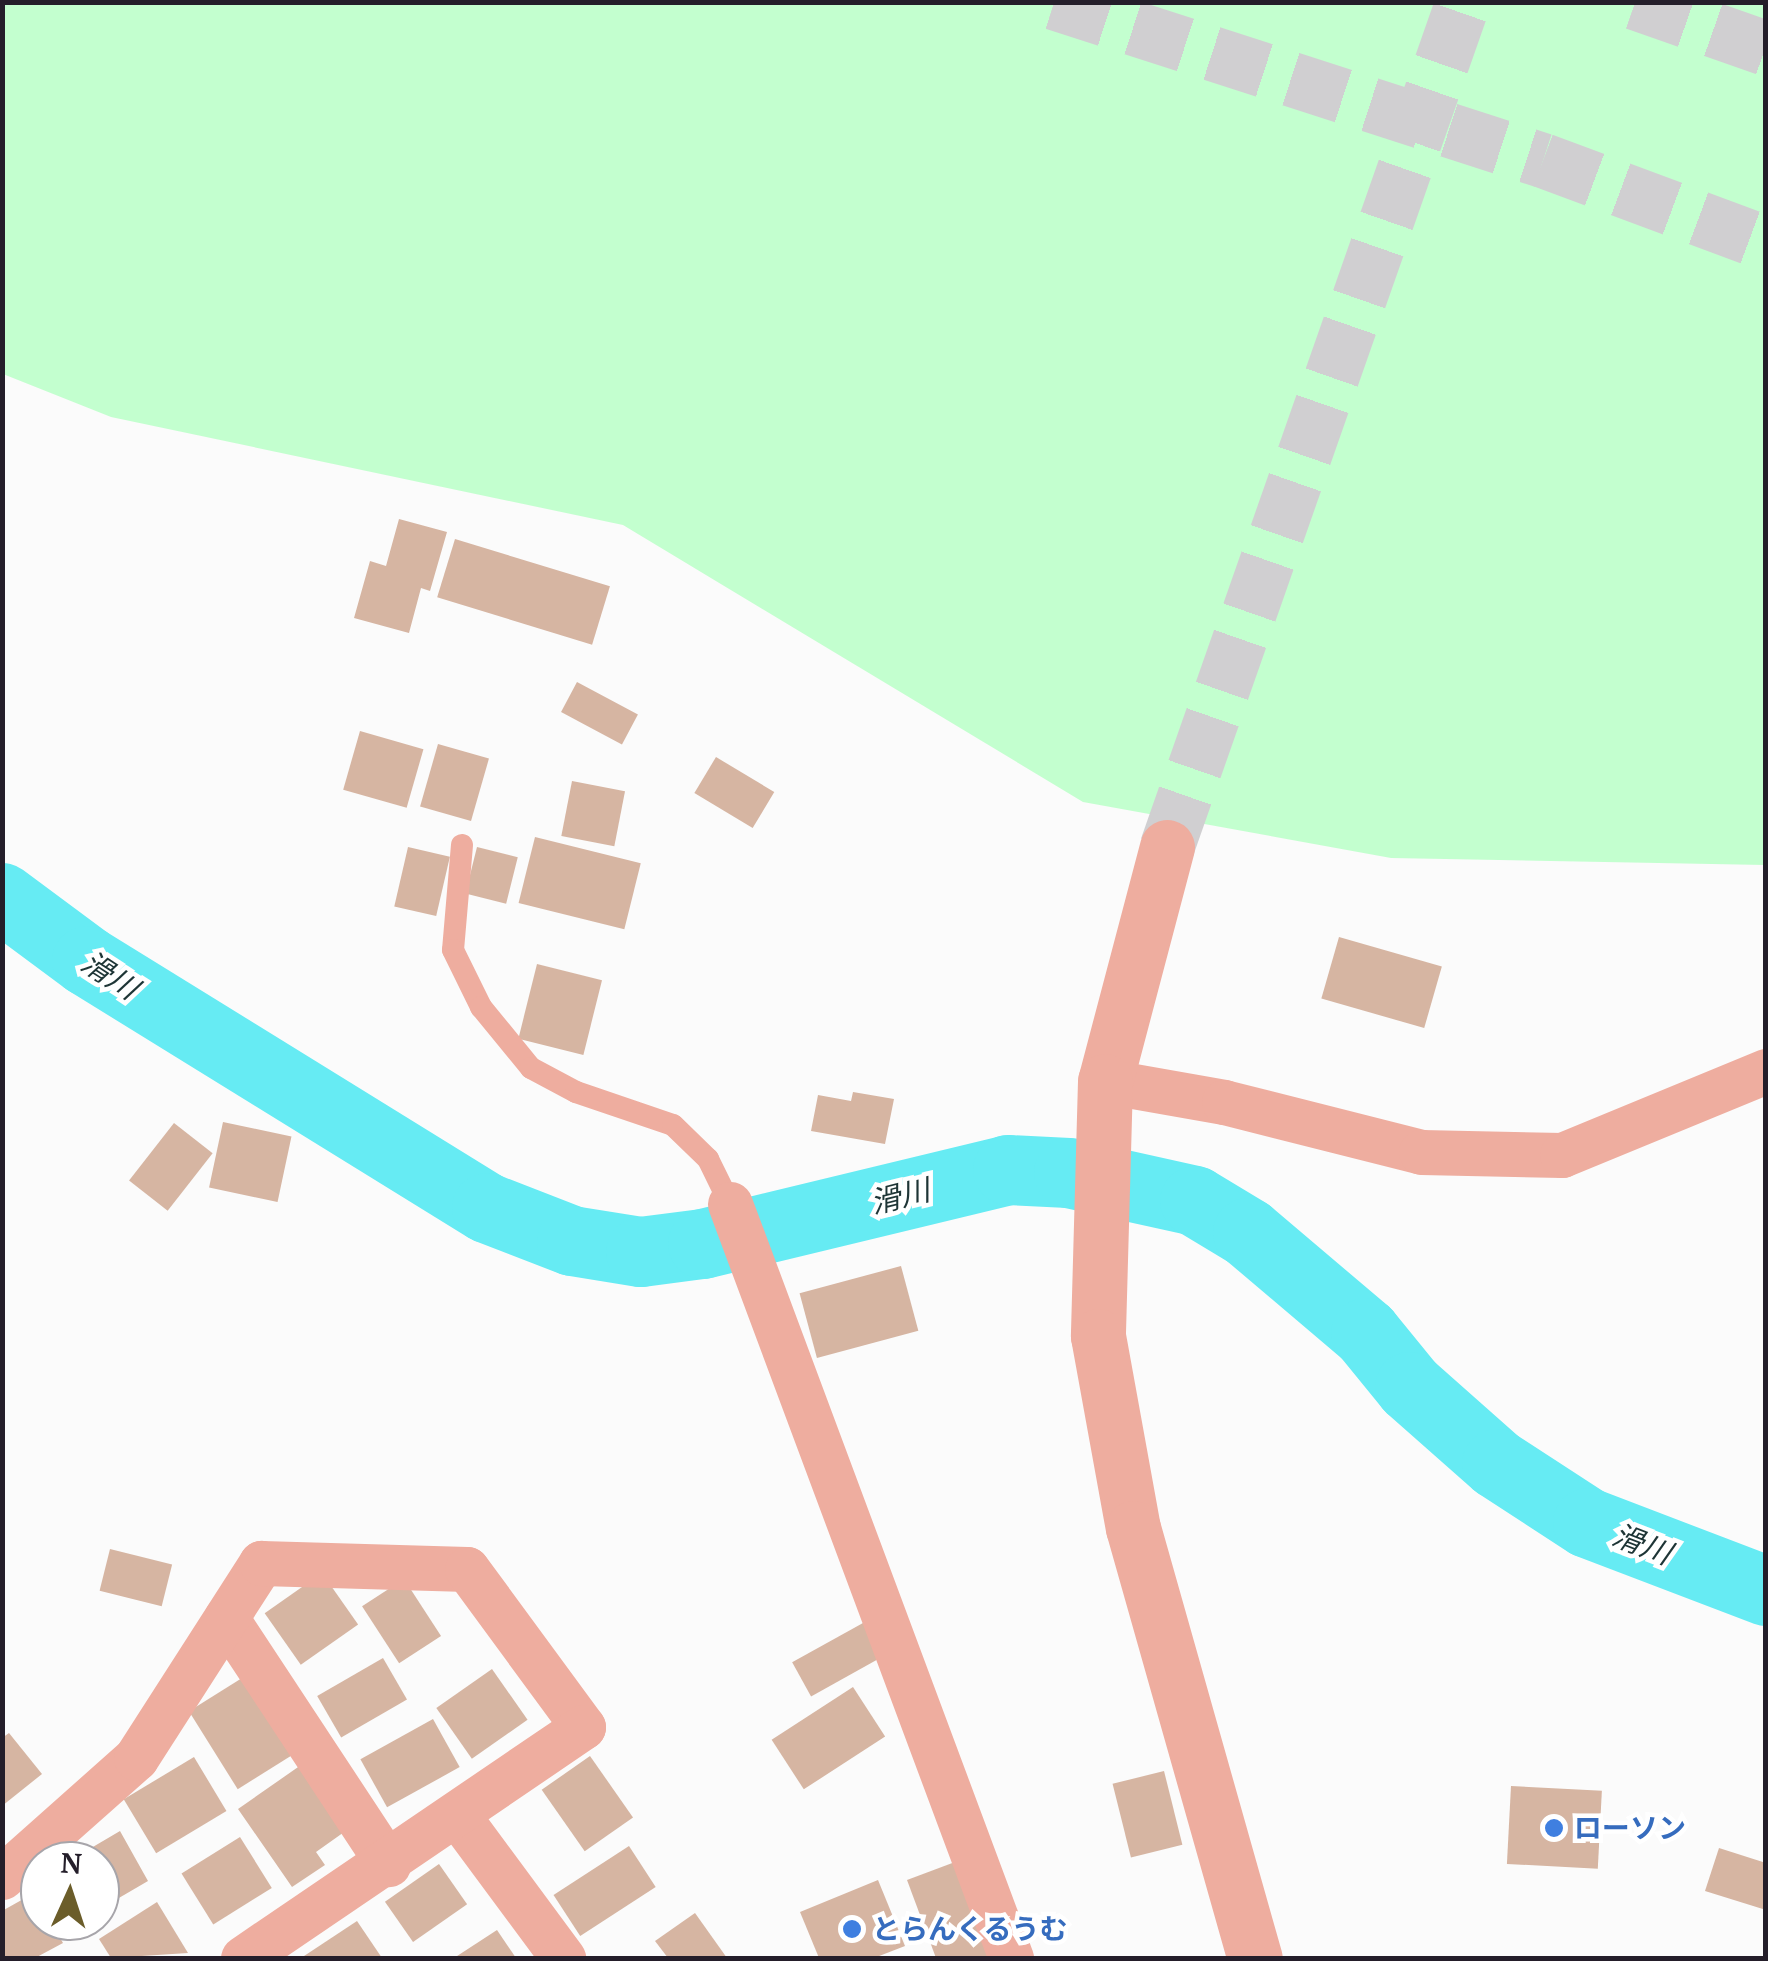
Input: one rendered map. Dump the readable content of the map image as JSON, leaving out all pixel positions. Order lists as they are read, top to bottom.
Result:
{
  "water": ["滑川"],
  "places": ["ローソン", "とらんくるうむ"],
  "north": "top"
}
